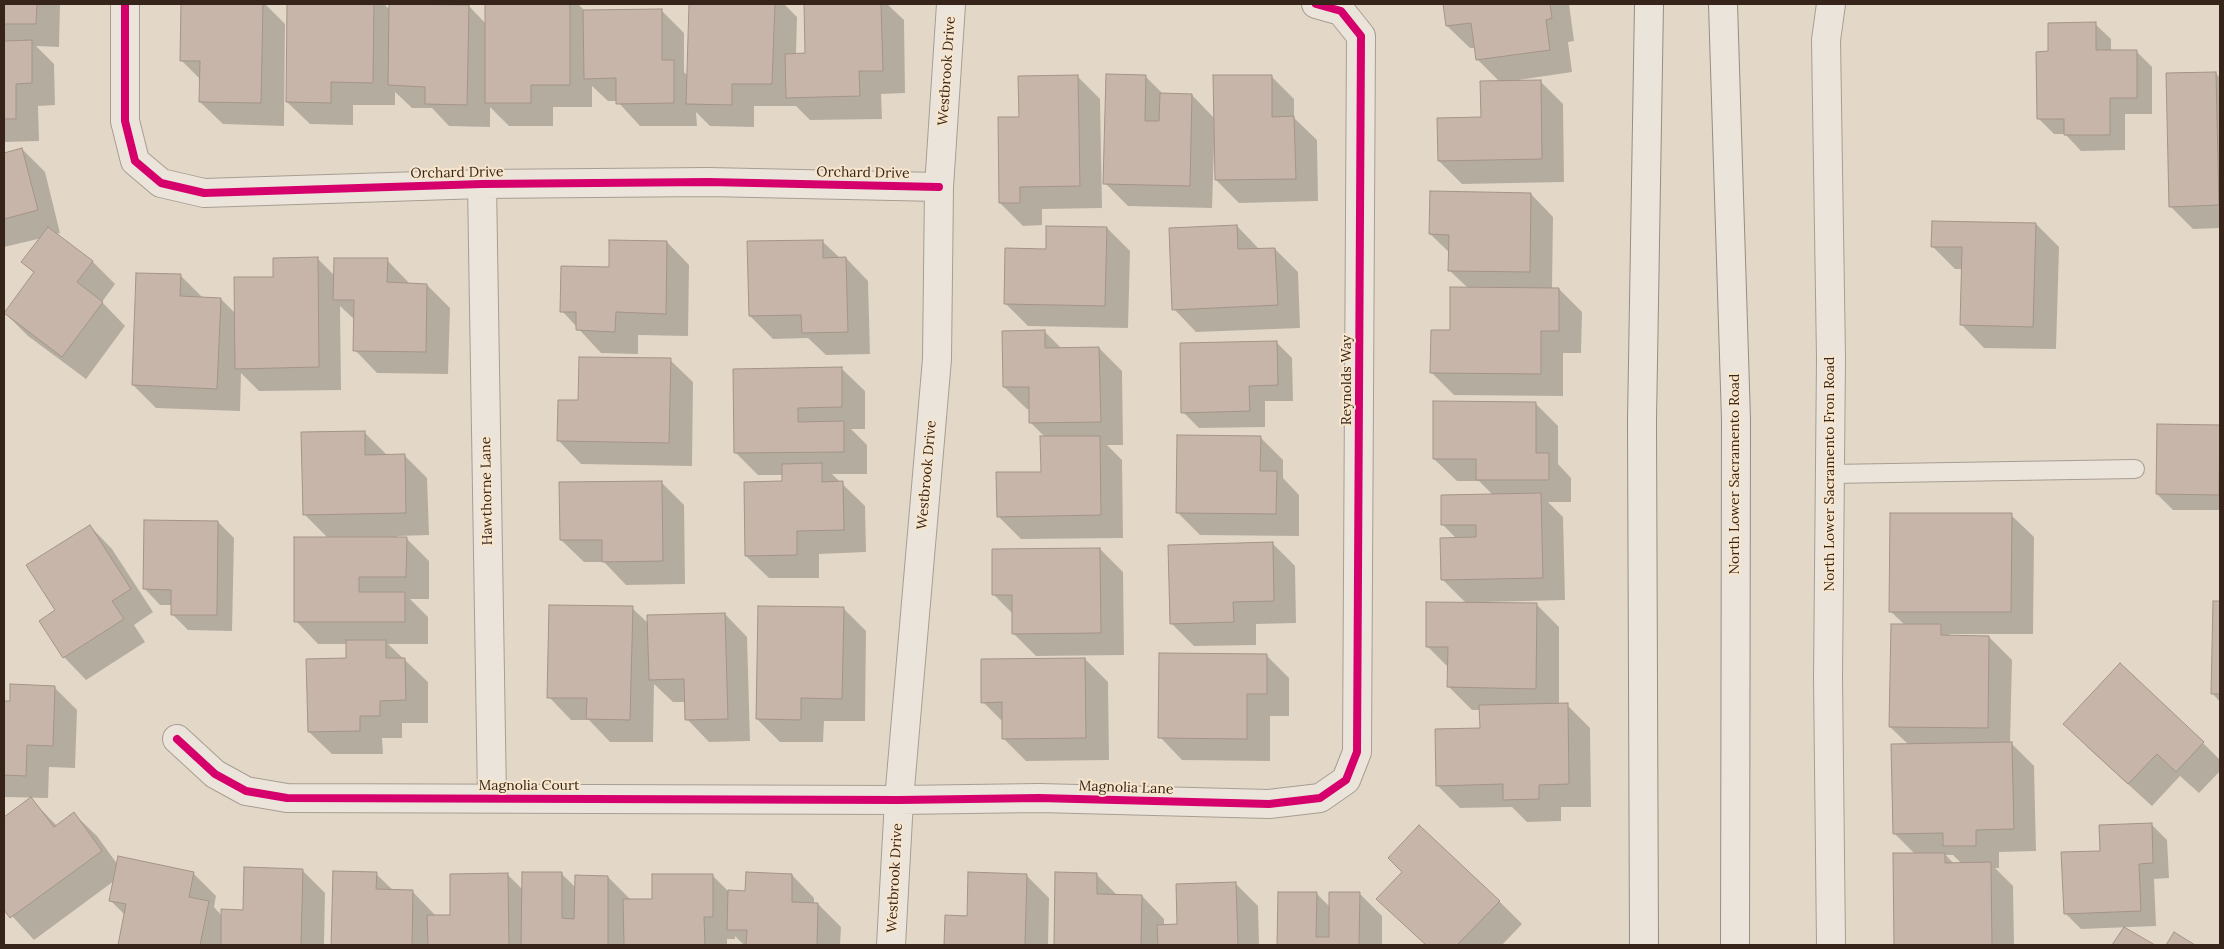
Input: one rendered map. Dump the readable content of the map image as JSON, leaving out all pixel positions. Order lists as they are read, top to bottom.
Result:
{
  "streets": {
    "street": [
      "Westbrook Drive",
      "Orchard Drive",
      "Reynolds Way",
      "North Lower Sacramento Road",
      "North Lower Sacramento Fron Road",
      "Hawthorne Lane",
      "Magnolia Court",
      "Magnolia Lane"
    ]
  },
  "crossings": [
    ["Westbrook Drive", "Orchard Drive"],
    ["Westbrook Drive", "Magnolia Court"],
    ["Westbrook Drive", "Magnolia Lane"],
    ["Orchard Drive", "Hawthorne Lane"],
    ["Reynolds Way", "Magnolia Lane"],
    ["Hawthorne Lane", "Magnolia Court"],
    ["Magnolia Court", "Magnolia Lane"]
  ]
}
